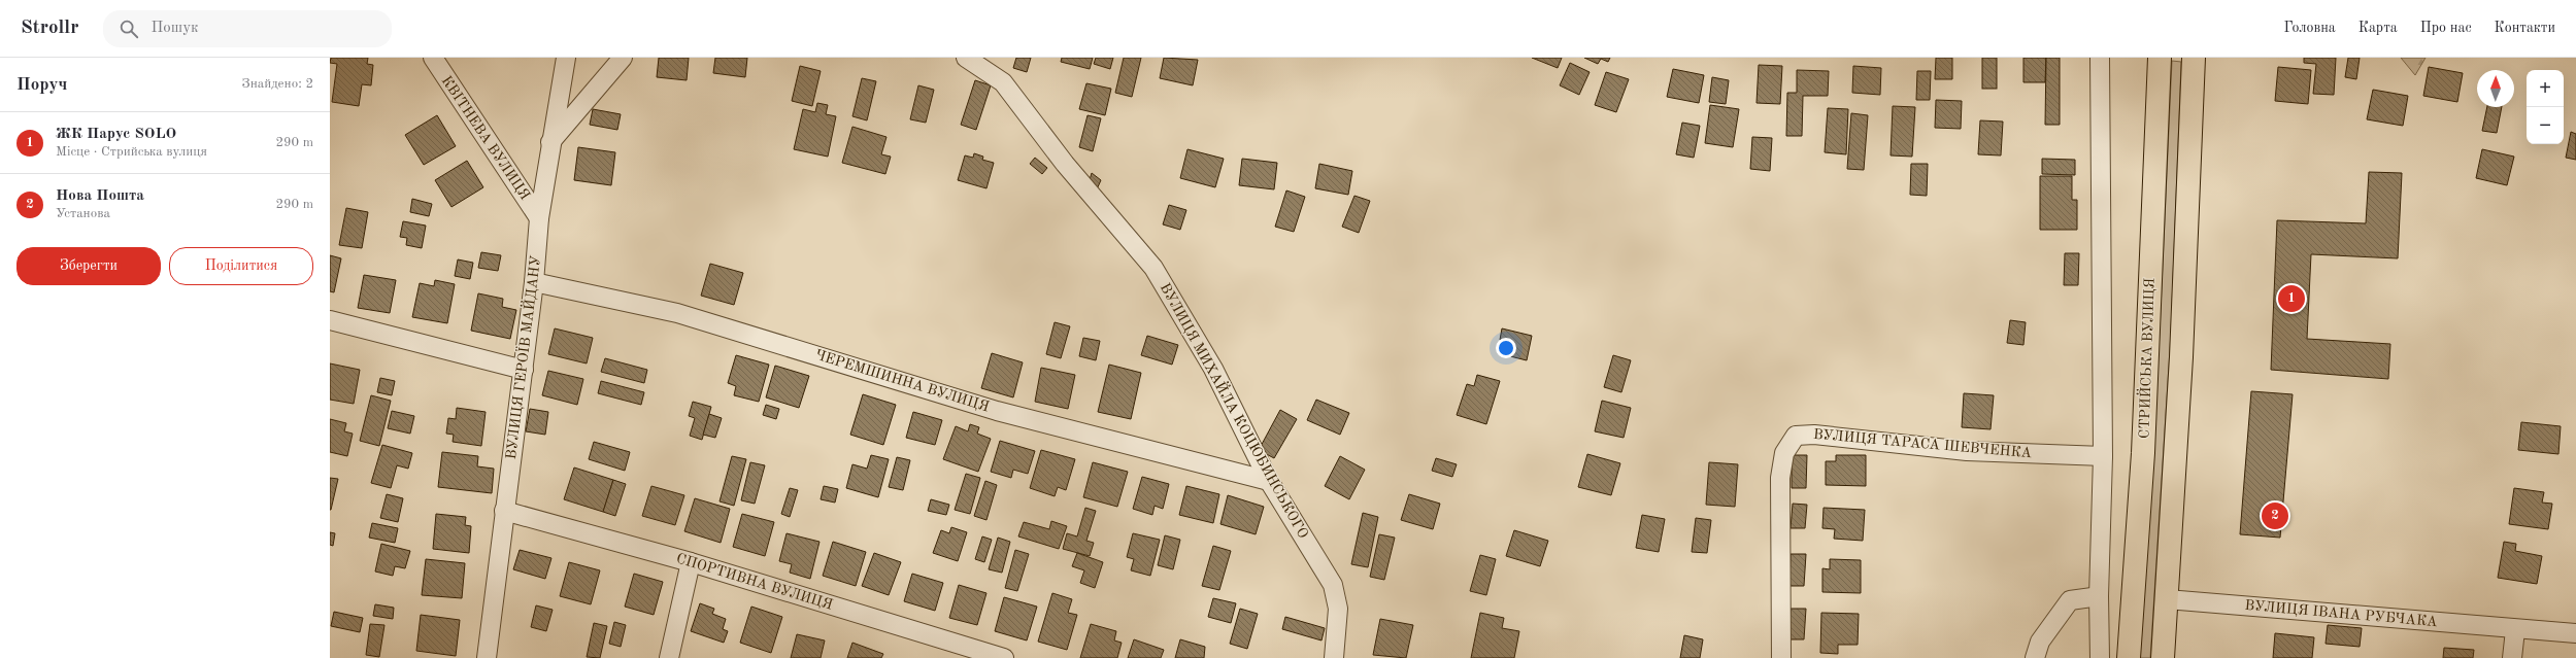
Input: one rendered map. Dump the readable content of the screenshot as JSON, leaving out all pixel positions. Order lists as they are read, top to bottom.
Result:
{
  "streets": {
    "highway": ["СТРИЙСЬКА ВУЛИЦЯ"],
    "street": [
      "КВІТНЕВА ВУЛИЦЯ",
      "ВУЛИЦЯ ГЕРОЇВ МАЙДАНУ",
      "ЧЕРЕМШИННА ВУЛИЦЯ",
      "ВУЛИЦЯ МИХАЙЛА КОЦЮБИНСЬКОГО",
      "ВУЛИЦЯ ТАРАСА ШЕВЧЕНКА",
      "СПОРТИВНА ВУЛИЦЯ",
      "ВУЛИЦЯ ІВАНА РУБЧАКА"
    ]
  },
  "crossings": [
    ["КВІТНЕВА ВУЛИЦЯ", "ВУЛИЦЯ ГЕРОЇВ МАЙДАНУ"],
    ["ВУЛИЦЯ ГЕРОЇВ МАЙДАНУ", "ЧЕРЕМШИННА ВУЛИЦЯ"],
    ["ВУЛИЦЯ ГЕРОЇВ МАЙДАНУ", "СПОРТИВНА ВУЛИЦЯ"],
    ["ЧЕРЕМШИННА ВУЛИЦЯ", "ВУЛИЦЯ МИХАЙЛА КОЦЮБИНСЬКОГО"]
  ],
  "north": "top",
  "page": {
    "header": "Strollr",
    "search": "Пошук",
    "nav": [
      "Головна",
      "Карта",
      "Про нас",
      "Контакти"
    ],
    "heading": ["Поруч", "Знайдено: 2"],
    "map_buttons": ["+", "−"],
    "list": [
      {
        "mark": "1",
        "name": "ЖК Парус SOLO",
        "note": "Місце · Стрийська вулиця",
        "value": "290 m"
      },
      {
        "mark": "2",
        "name": "Нова Пошта",
        "note": "Установа",
        "value": "290 m"
      }
    ],
    "buttons": ["Зберегти", "Поділитися"],
    "pins": ["1", "2"]
  }
}
